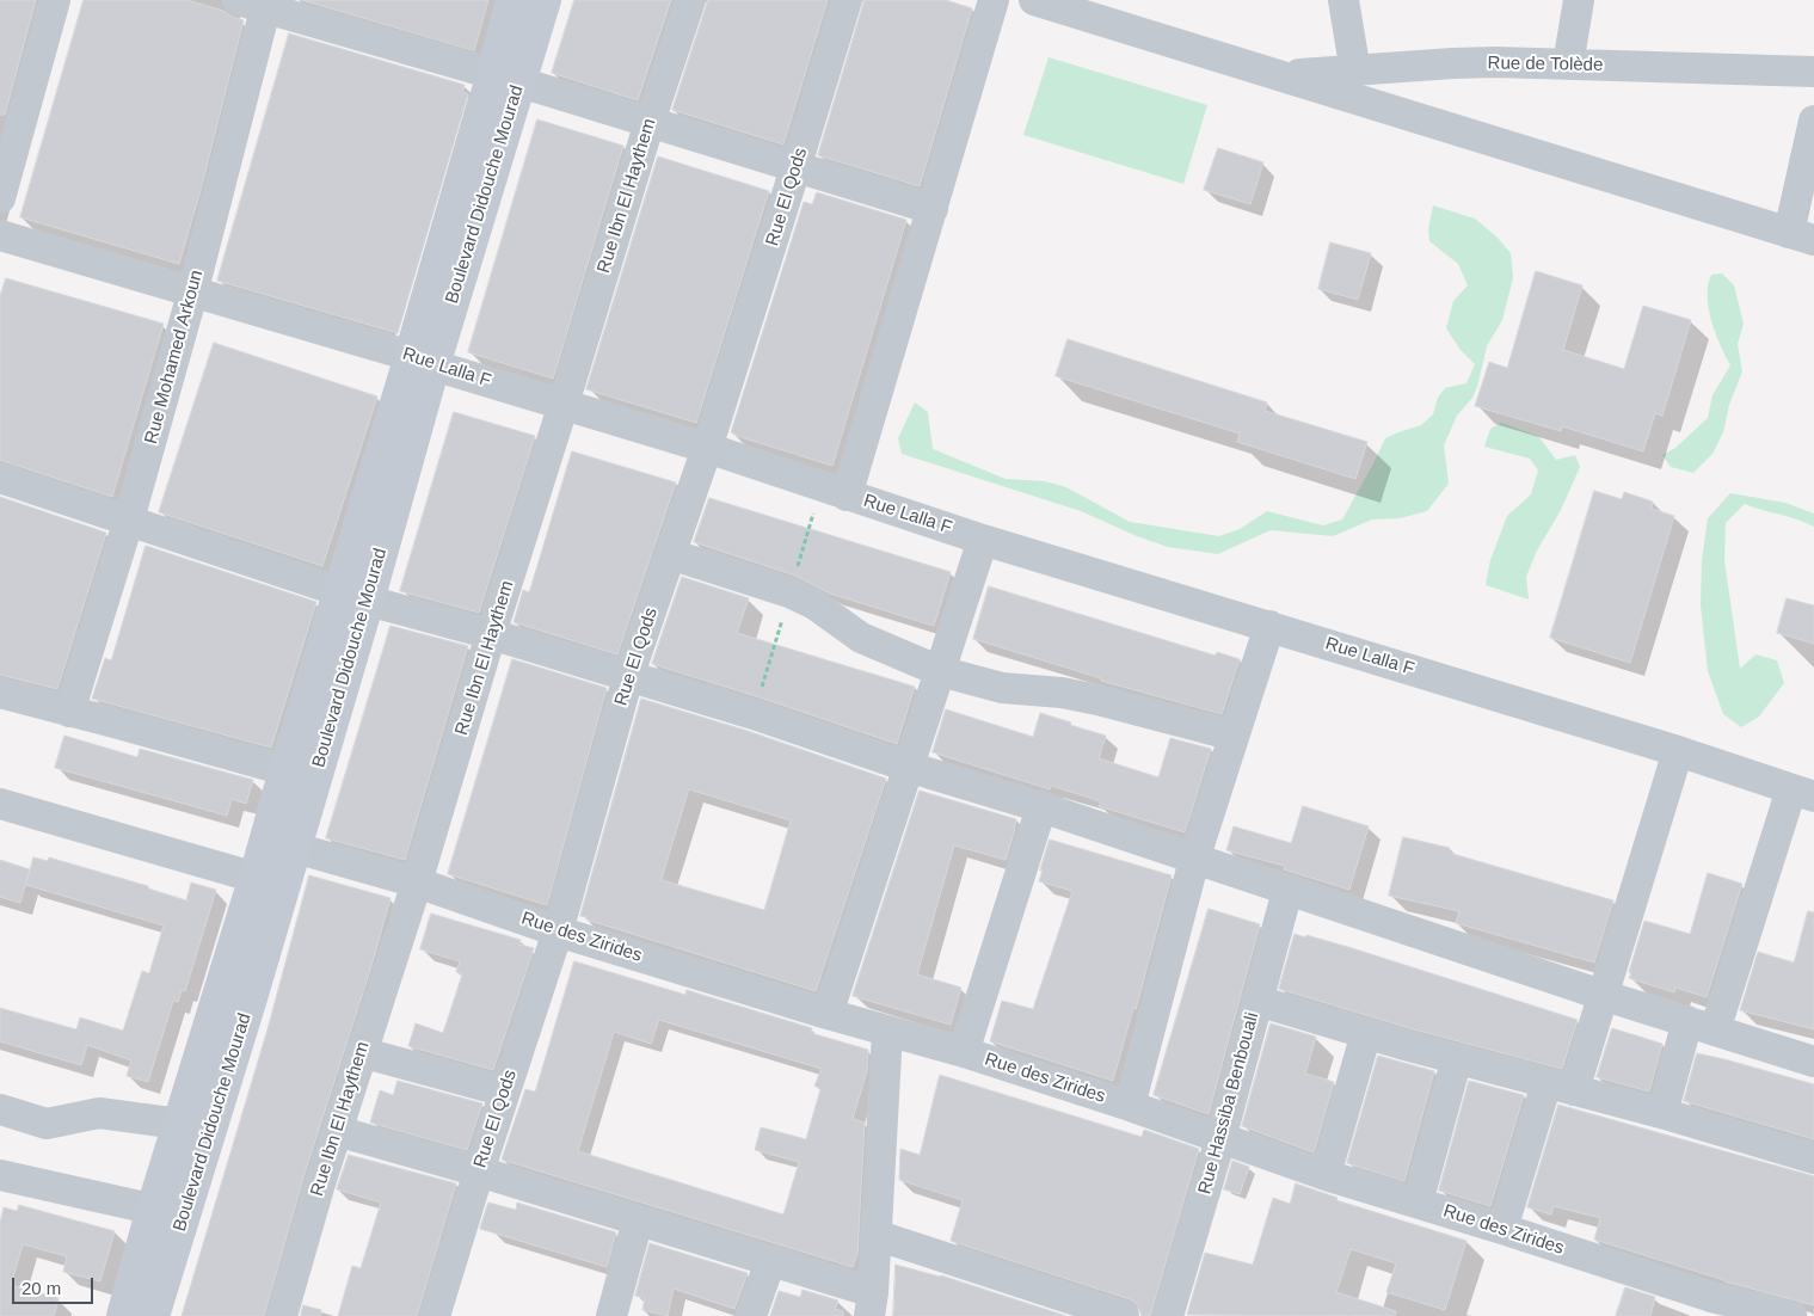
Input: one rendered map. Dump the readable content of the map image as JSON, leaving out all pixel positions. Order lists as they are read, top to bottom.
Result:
{
  "streets": {
    "main road": ["Boulevard Didouche Mourad"],
    "street": [
      "Rue de Tolède",
      "Rue Ibn El Haythem",
      "Rue El Qods",
      "Rue Mohamed Arkoun",
      "Rue Lalla F",
      "Rue des Zirides",
      "Rue Hassiba Benbouali"
    ]
  },
  "crossings": [
    ["Boulevard Didouche Mourad", "Rue Lalla F"],
    ["Boulevard Didouche Mourad", "Rue des Zirides"],
    ["Rue Ibn El Haythem", "Rue Lalla F"],
    ["Rue Ibn El Haythem", "Rue des Zirides"],
    ["Rue El Qods", "Rue Lalla F"],
    ["Rue El Qods", "Rue des Zirides"],
    ["Rue Mohamed Arkoun", "Rue Lalla F"],
    ["Rue des Zirides", "Rue Hassiba Benbouali"]
  ],
  "scale_bar": "20 m"
}
